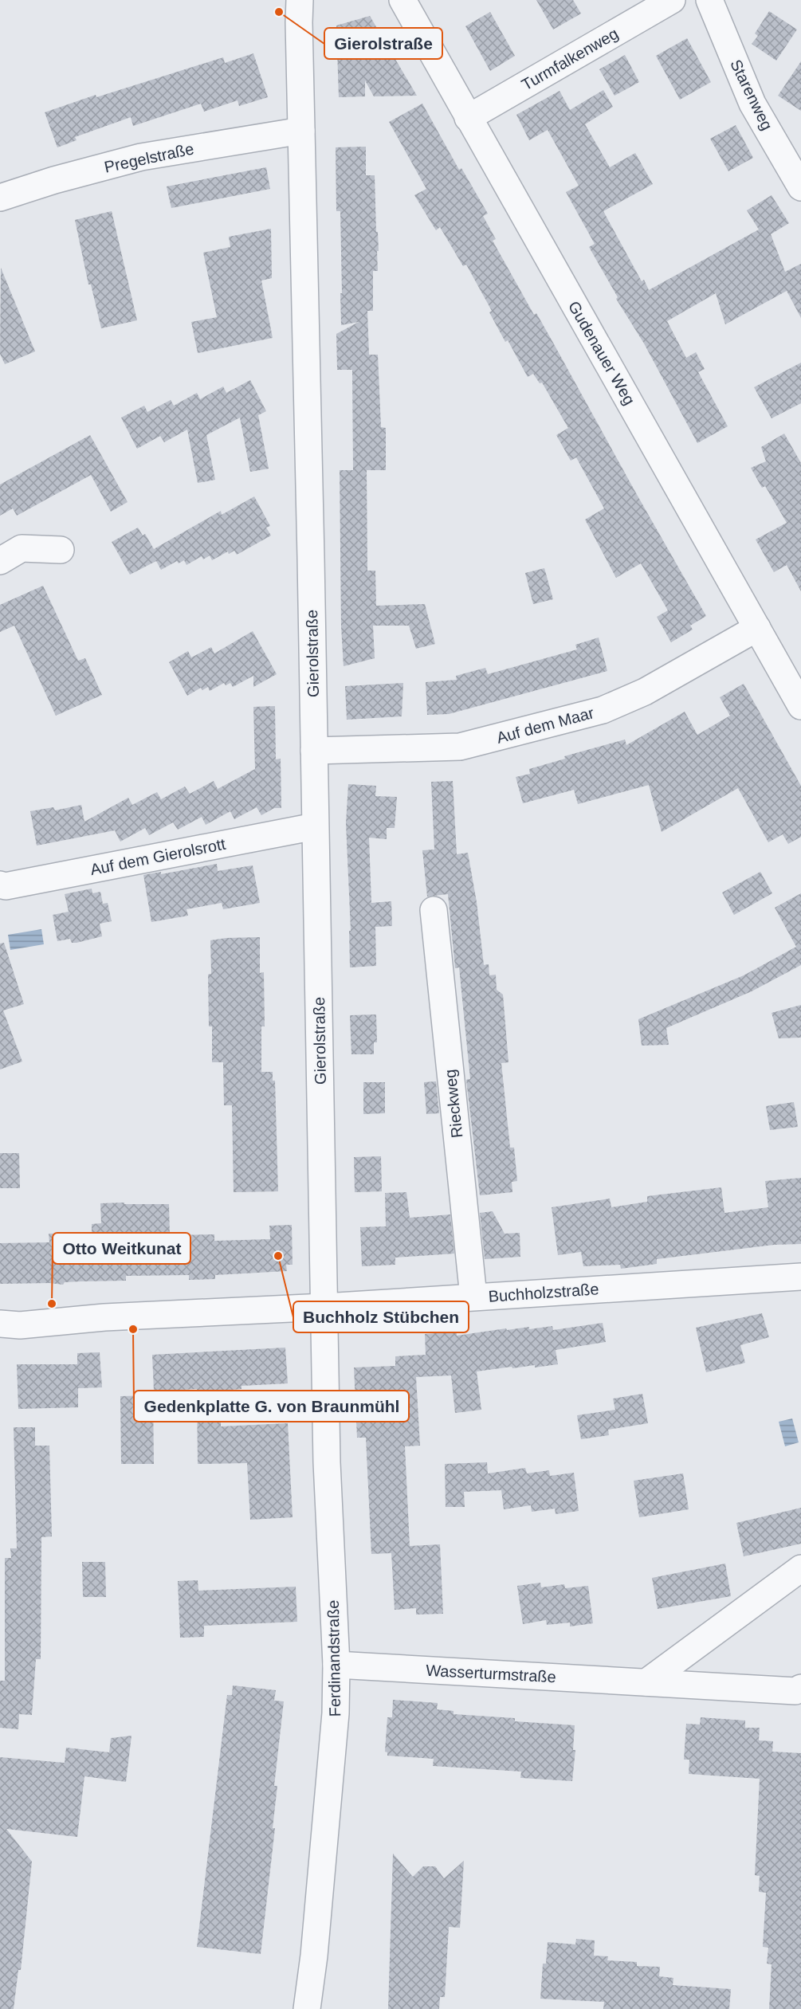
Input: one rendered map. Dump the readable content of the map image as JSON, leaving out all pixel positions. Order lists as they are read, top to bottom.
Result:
{
  "streets": {
    "street": [
      "Turmfalkenweg",
      "Starenweg",
      "Pregelstraße",
      "Gudenauer Weg",
      "Gierolstraße",
      "Auf dem Maar",
      "Auf dem Gierolsrott",
      "Rieckweg",
      "Buchholzstraße",
      "Ferdinandstraße",
      "Wasserturmstraße"
    ]
  },
  "crossings": [
    ["Turmfalkenweg", "Gudenauer Weg"],
    ["Pregelstraße", "Gierolstraße"],
    ["Gudenauer Weg", "Auf dem Maar"],
    ["Gierolstraße", "Auf dem Maar"],
    ["Gierolstraße", "Auf dem Gierolsrott"],
    ["Gierolstraße", "Buchholzstraße"],
    ["Gierolstraße", "Ferdinandstraße"],
    ["Rieckweg", "Buchholzstraße"],
    ["Buchholzstraße", "Ferdinandstraße"],
    ["Ferdinandstraße", "Wasserturmstraße"]
  ],
  "places": [
    "Gierolstraße",
    "Buchholz Stübchen",
    "Otto Weitkunat",
    "Gedenkplatte G. von Braunmühl"
  ]
}
